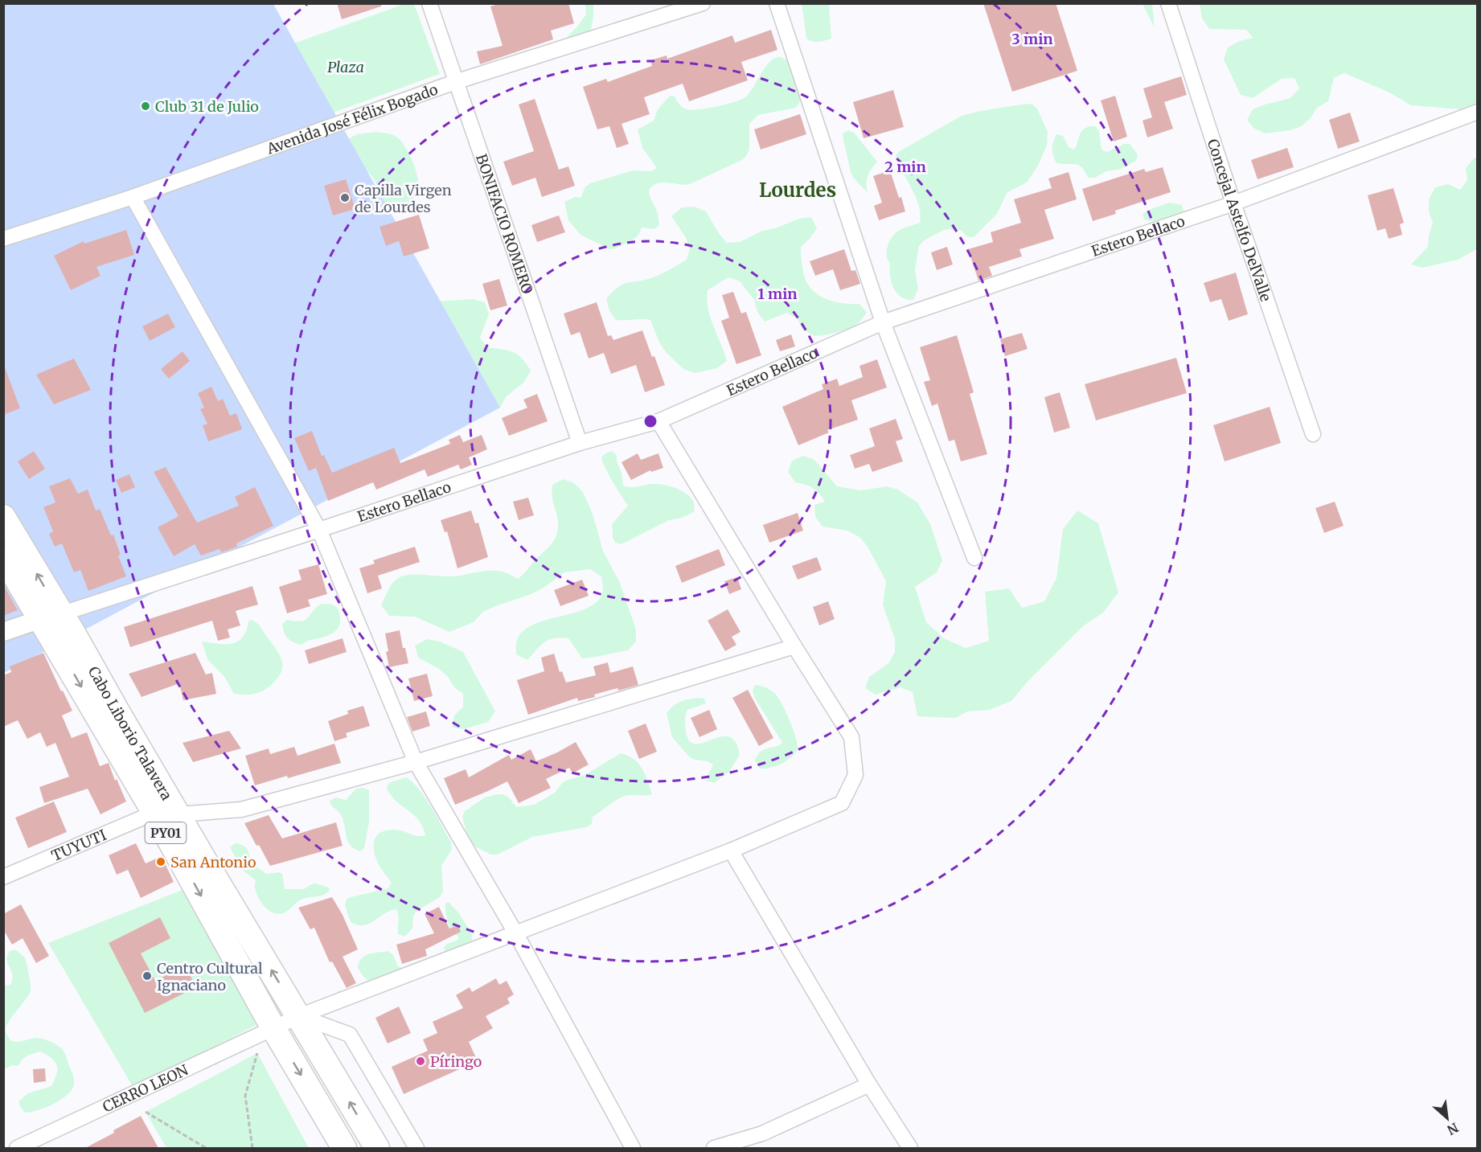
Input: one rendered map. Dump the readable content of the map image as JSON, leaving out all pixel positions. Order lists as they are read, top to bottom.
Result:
{
  "streets": {
    "highway": ["Cabo Liborio Talavera", "PY01"],
    "street": [
      "Avenida José Félix Bogado",
      "Concejal Astelfo DelValle",
      "BONIFACIO ROMERO",
      "Estero Bellaco",
      "TUYUTI",
      "CERRO LEON"
    ]
  },
  "crossings": [
    ["Avenida José Félix Bogado", "BONIFACIO ROMERO"],
    ["Concejal Astelfo DelValle", "Estero Bellaco"],
    ["BONIFACIO ROMERO", "Estero Bellaco"],
    ["Estero Bellaco", "Cabo Liborio Talavera"],
    ["Estero Bellaco", "CERRO LEON"],
    ["Cabo Liborio Talavera", "TUYUTI"],
    ["Cabo Liborio Talavera", "CERRO LEON"]
  ],
  "districts": ["Lourdes"],
  "parks": ["Plaza"],
  "places": [
    "Club 31 de Julio",
    "Capilla Virgen de Lourdes",
    "San Antonio",
    "Centro Cultural Ignaciano",
    "Píringo"
  ],
  "north": "bottom right",
  "rings": ["3 min", "2 min", "1 min"]
}
